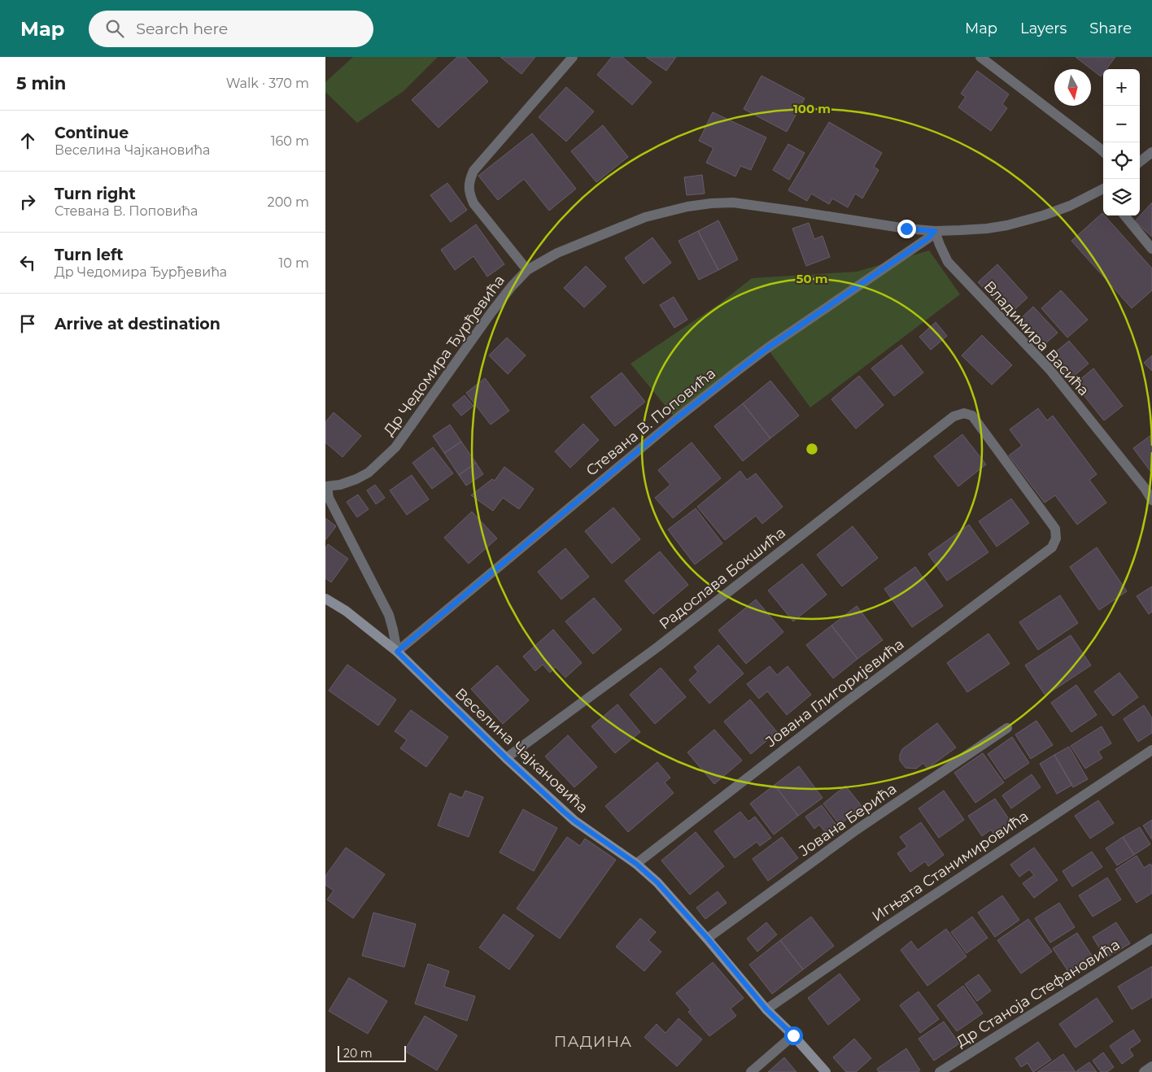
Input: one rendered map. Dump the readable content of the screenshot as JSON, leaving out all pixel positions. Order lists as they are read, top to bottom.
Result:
{
  "streets": {
    "street": [
      "Владимира Васића",
      "Др Чедомира Ђурђевића",
      "Стевана В. Поповића",
      "Радослава Бокшића",
      "Јована Глигоријевића",
      "Веселина Чајкановића",
      "Јована Берића",
      "Игњата Станимировића",
      "Др Станоја Стефановића"
    ]
  },
  "crossings": [
    ["Владимира Васића", "Др Чедомира Ђурђевића"],
    ["Владимира Васића", "Стевана В. Поповића"],
    ["Др Чедомира Ђурђевића", "Стевана В. Поповића"],
    ["Др Чедомира Ђурђевића", "Веселина Чајкановића"],
    ["Стевана В. Поповића", "Веселина Чајкановића"],
    ["Радослава Бокшића", "Јована Глигоријевића"],
    ["Радослава Бокшића", "Веселина Чајкановића"],
    ["Јована Глигоријевића", "Веселина Чајкановића"],
    ["Веселина Чајкановића", "Јована Берића"],
    ["Веселина Чајкановића", "Игњата Станимировића"]
  ],
  "districts": ["ПАДИНА"],
  "scale_bar": "20 m",
  "north": "bottom",
  "page": {
    "header": "Map",
    "search": "Search here",
    "nav": ["Map", "Layers", "Share"],
    "heading": ["5 min", "Walk · 370 m"],
    "map_buttons": ["+", "−"],
    "list": [
      ["Continue", "Веселина Чајкановића", "160 m"],
      ["Turn right", "Стевана В. Поповића", "200 m"],
      ["Turn left", "Др Чедомира Ђурђевића", "10 m"],
      "Arrive at destination"
    ],
    "scale": "20 m"
  },
  "rings": ["100 m", "50 m"]
}
